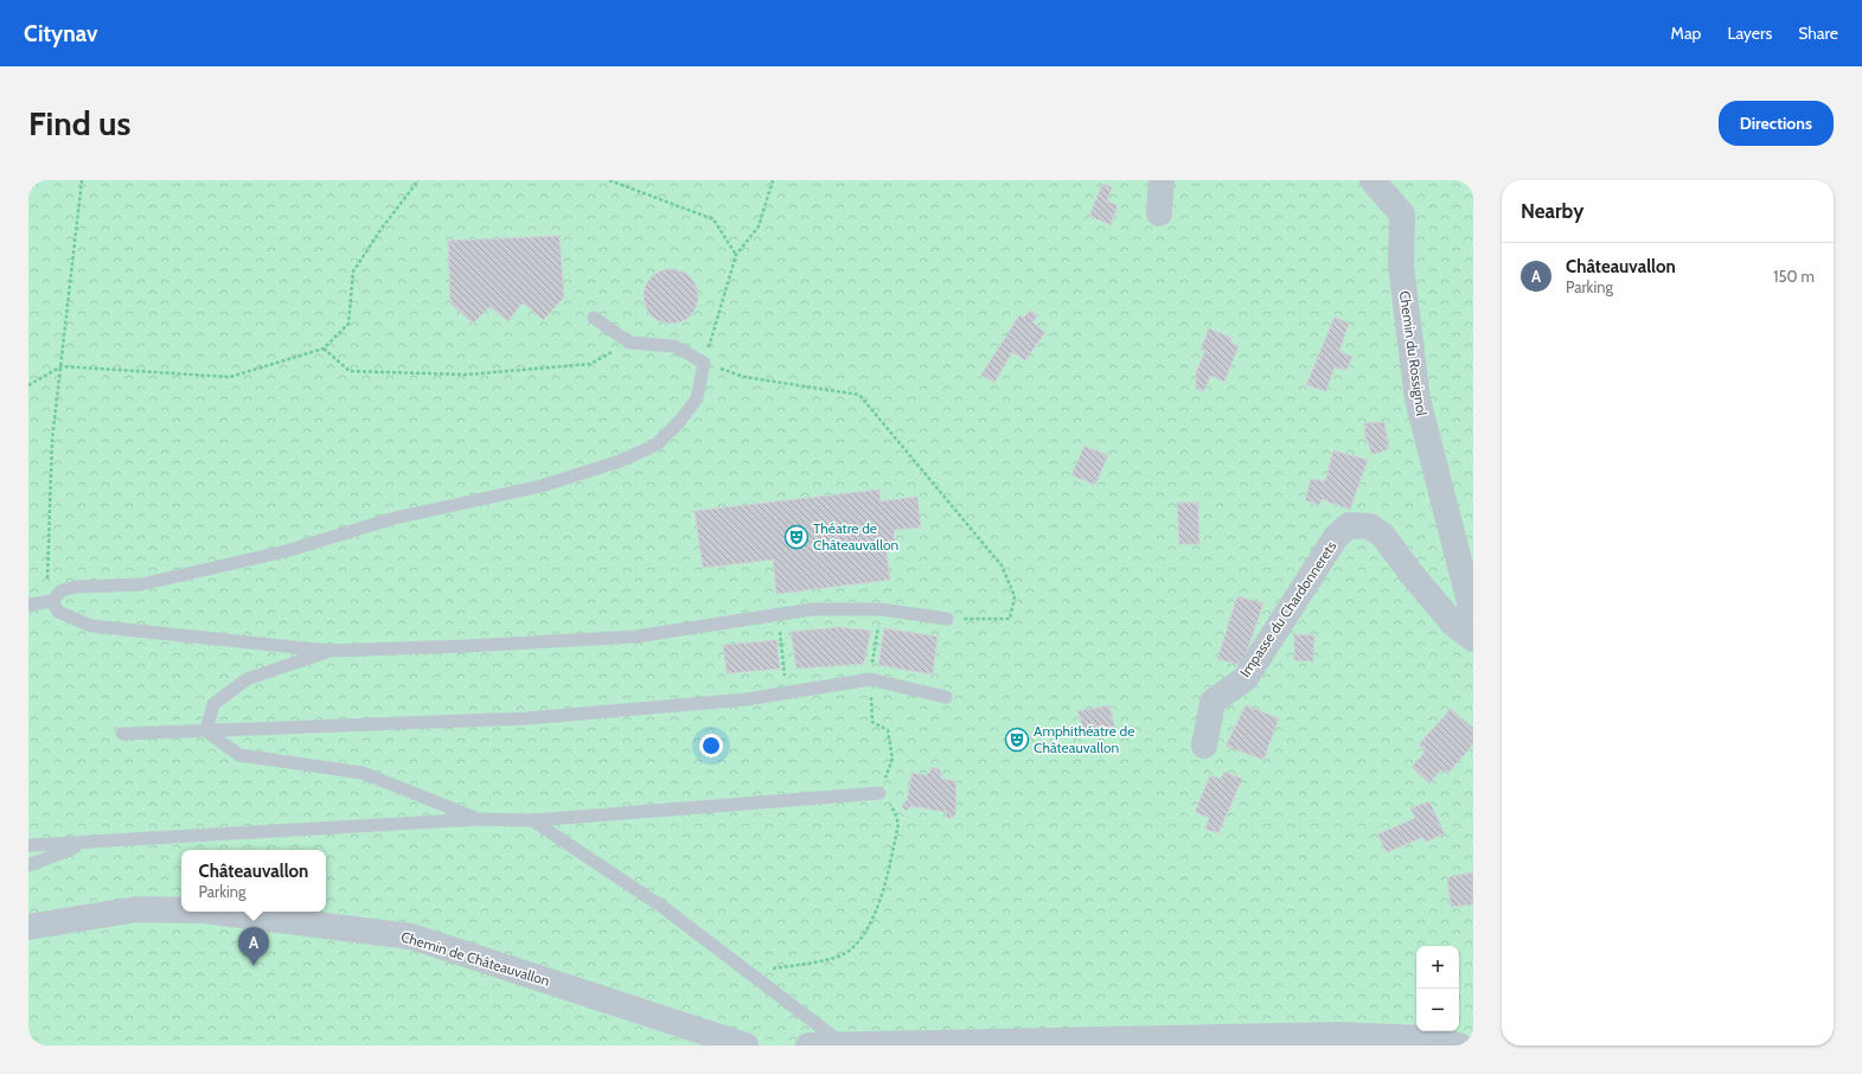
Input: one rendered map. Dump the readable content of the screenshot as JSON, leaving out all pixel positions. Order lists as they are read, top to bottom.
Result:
{
  "streets": {
    "street": ["Chemin du Rossignol", "Impasse du Chardonnerets", "Chemin de Châteauvallon"]
  },
  "places": {
    "theatre": ["Théatre de Châteauvallon", "Amphithéatre de Châteauvallon"]
  },
  "page": {
    "header": "Citynav",
    "nav": ["Map", "Layers", "Share"],
    "buttons": "Directions",
    "title": "Find us",
    "heading": "Nearby",
    "list": [
      {
        "mark": "A",
        "name": "Châteauvallon",
        "note": "Parking",
        "value": "150 m"
      }
    ],
    "popup": ["Châteauvallon", "Parking"],
    "pins": "A",
    "map_buttons": ["+", "−"]
  }
}
